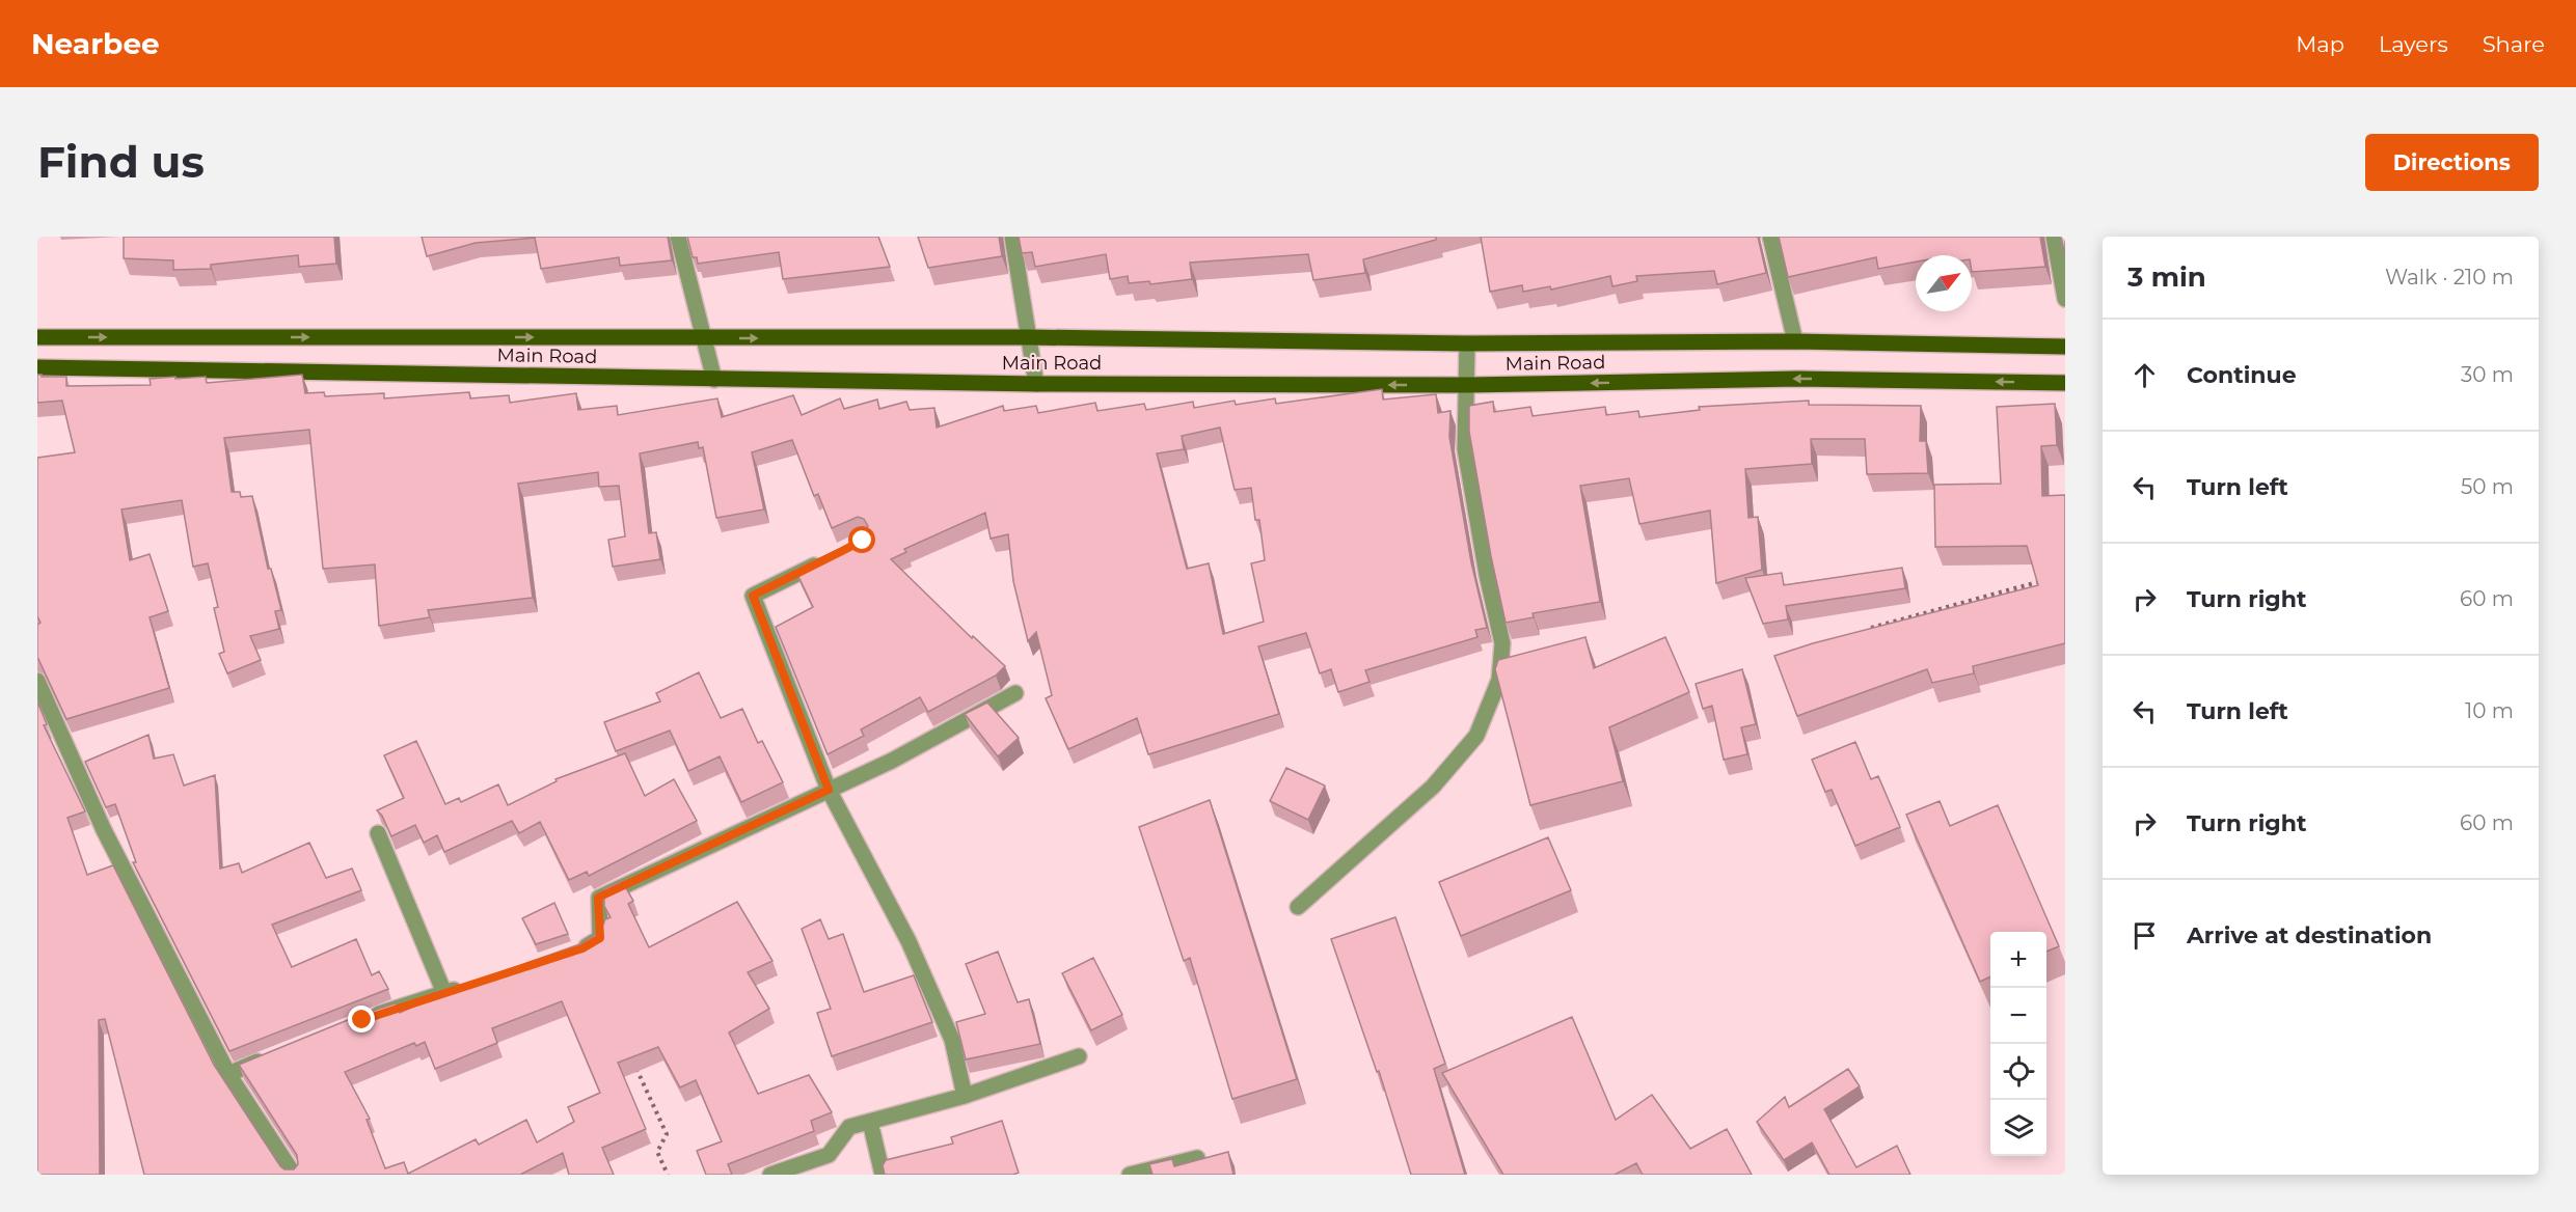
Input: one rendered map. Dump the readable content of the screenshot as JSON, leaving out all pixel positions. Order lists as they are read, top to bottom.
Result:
{
  "streets": {
    "main road": ["Main Road"]
  },
  "north": "top right",
  "page": {
    "header": "Nearbee",
    "nav": ["Map", "Layers", "Share"],
    "buttons": "Directions",
    "title": "Find us",
    "heading": ["3 min", "Walk · 210 m"],
    "list": [
      ["Continue", "30 m"],
      ["Turn left", "50 m"],
      ["Turn right", "60 m"],
      ["Turn left", "10 m"],
      ["Turn right", "60 m"],
      "Arrive at destination"
    ],
    "map_buttons": ["+", "−"]
  }
}
